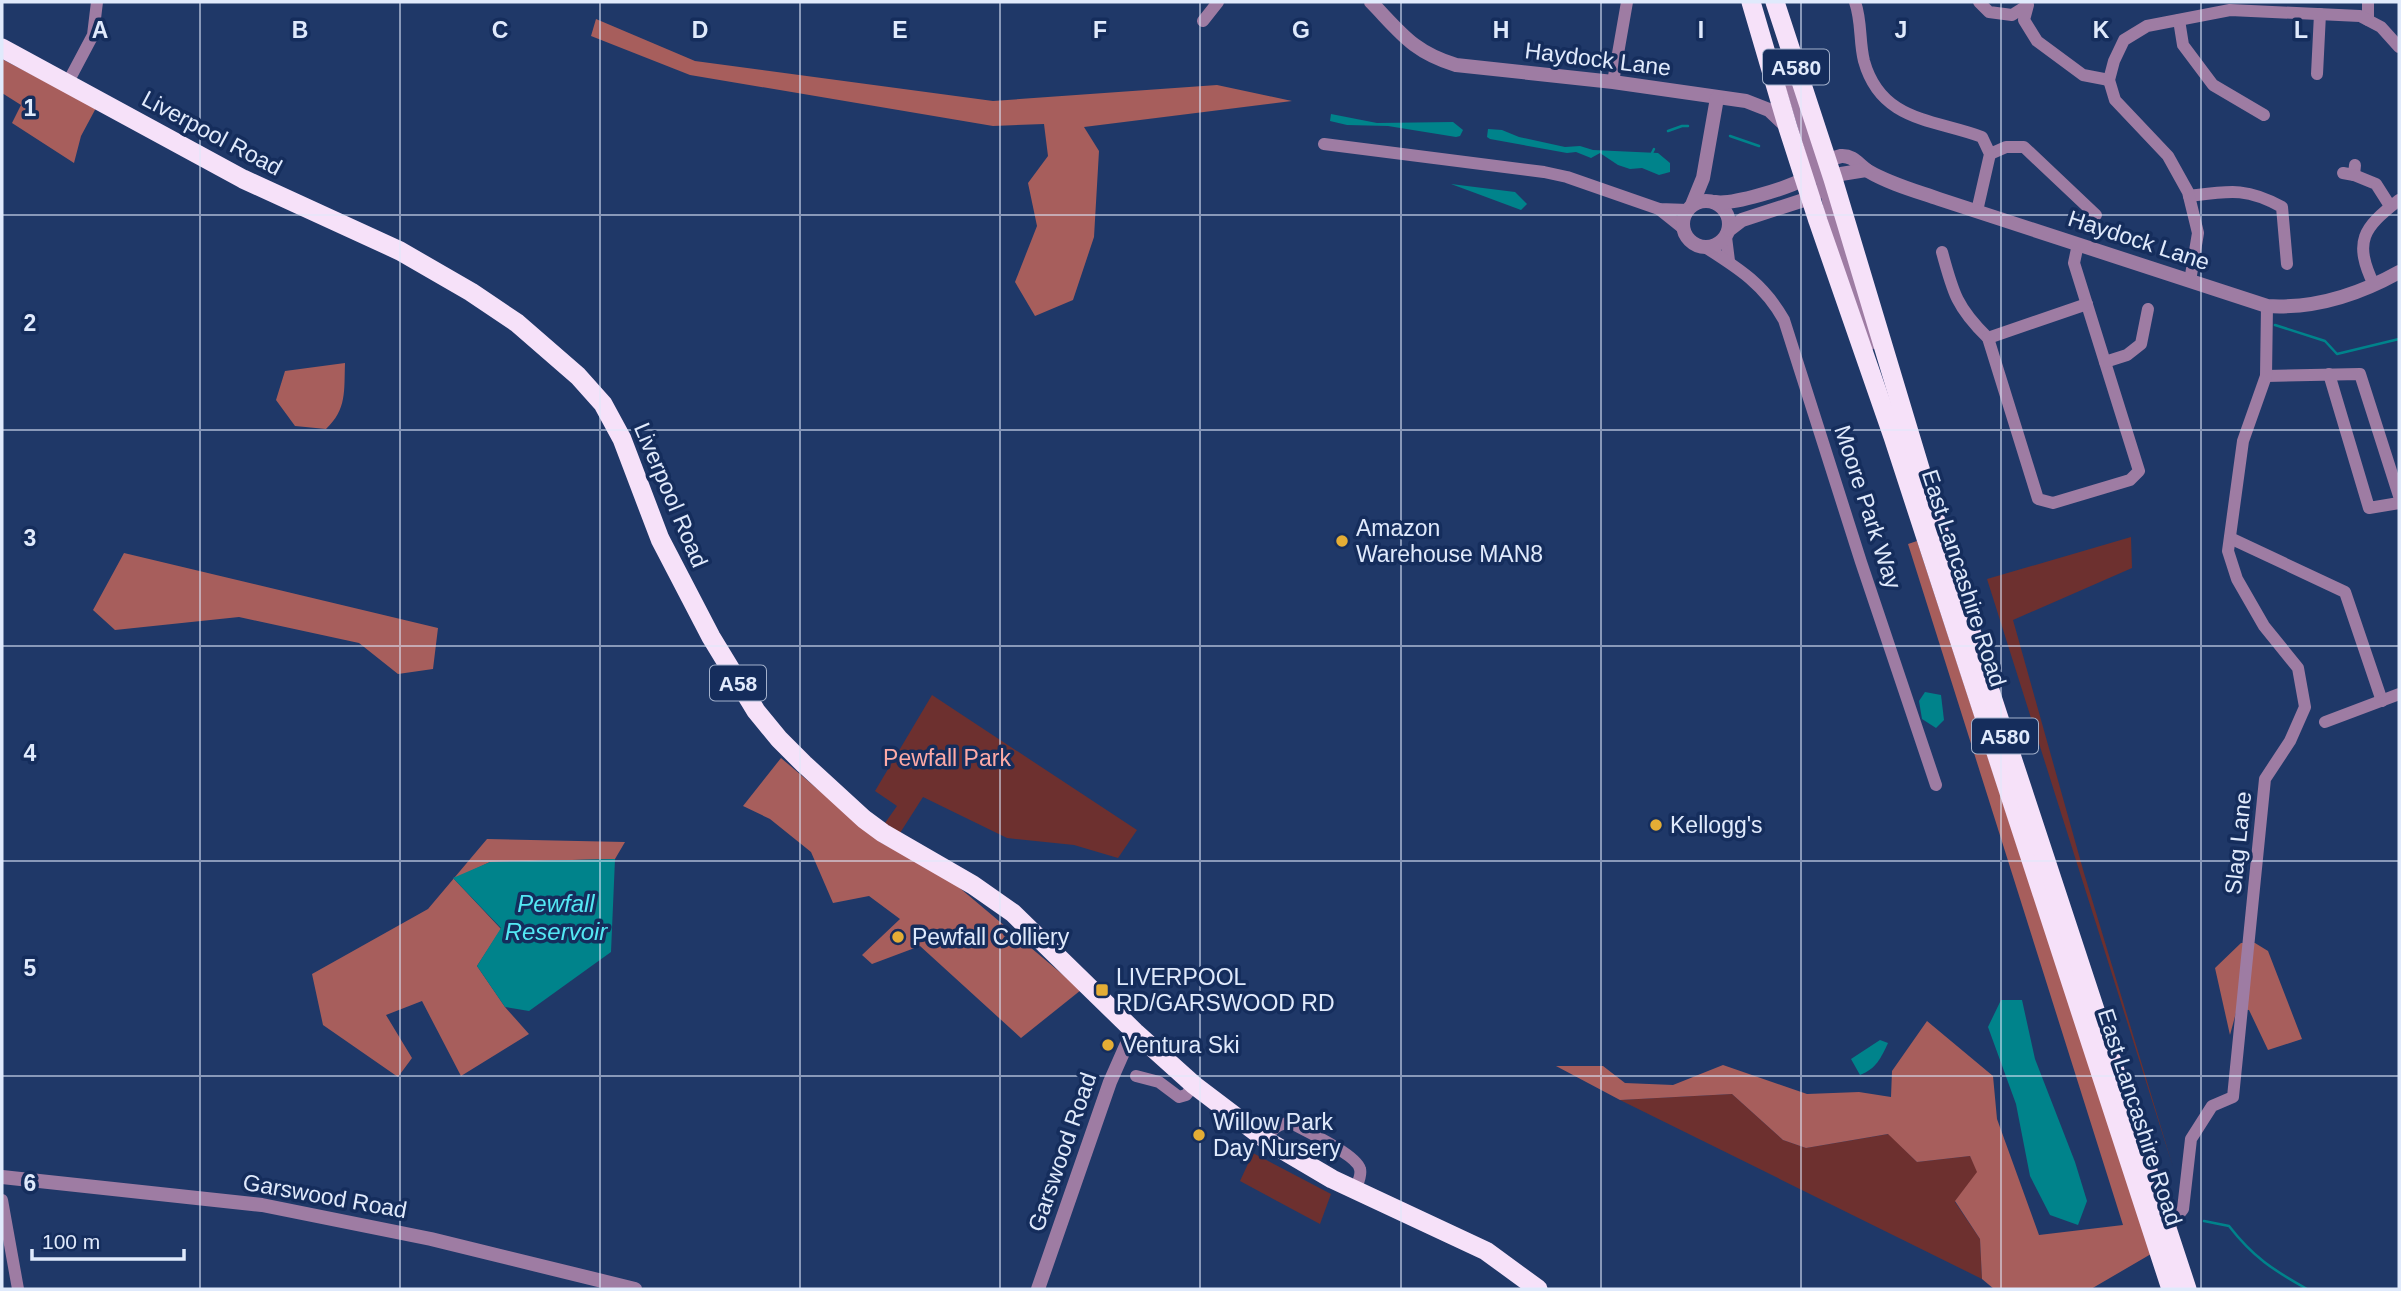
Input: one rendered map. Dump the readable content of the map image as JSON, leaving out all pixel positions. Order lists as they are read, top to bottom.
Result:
{
  "streets": {
    "highway": [
      "A580",
      "Liverpool Road",
      "East Lancashire Road",
      "A58"
    ],
    "street": [
      "Haydock Lane",
      "Moore Park Way",
      "Slag Lane",
      "Garswood Road"
    ]
  },
  "crossings": [
    ["Haydock Lane", "East Lancashire Road"],
    ["Haydock Lane", "Slag Lane"],
    ["Liverpool Road", "Garswood Road"],
    ["East Lancashire Road", "Slag Lane"]
  ],
  "water": ["Pewfall Reservoir"],
  "parks": ["Pewfall Park"],
  "places": {
    "other": [
      "Amazon Warehouse MAN8",
      "Kellogg's",
      "Pewfall Colliery",
      "Ventura Ski",
      "Willow Park Day Nursery"
    ],
    "transit": ["LIVERPOOL RD/GARSWOOD RD"]
  },
  "scale_bar": "100 m",
  "grid": {
    "columns": [
      "A",
      "B",
      "C",
      "D",
      "E",
      "F",
      "G",
      "H",
      "I",
      "J",
      "K",
      "L"
    ],
    "rows": [
      "1",
      "2",
      "3",
      "4",
      "5",
      "6"
    ]
  }
}
